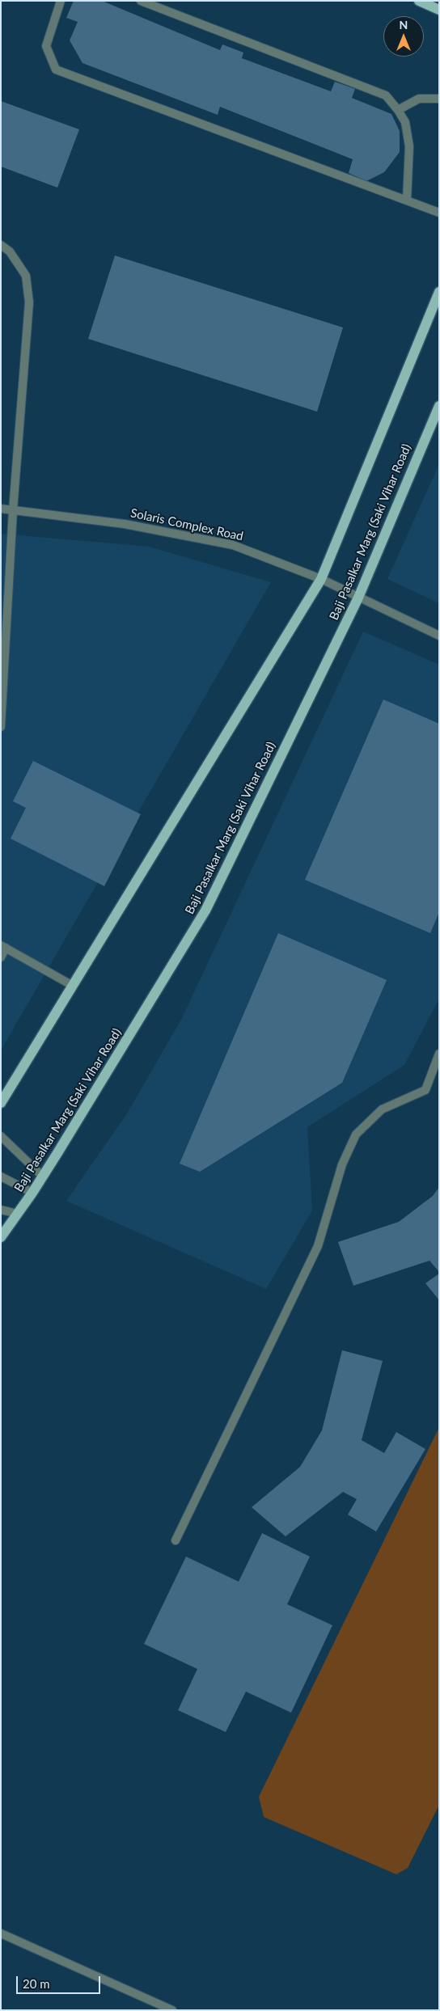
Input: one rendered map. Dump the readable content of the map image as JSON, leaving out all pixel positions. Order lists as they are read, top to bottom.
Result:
{
  "streets": {
    "main road": ["Baji Pasalkar Marg (Saki Vihar Road)"],
    "street": ["Solaris Complex Road"]
  },
  "crossings": [
    ["Solaris Complex Road", "Baji Pasalkar Marg (Saki Vihar Road)"]
  ],
  "scale_bar": "20 m",
  "north": "top"
}
